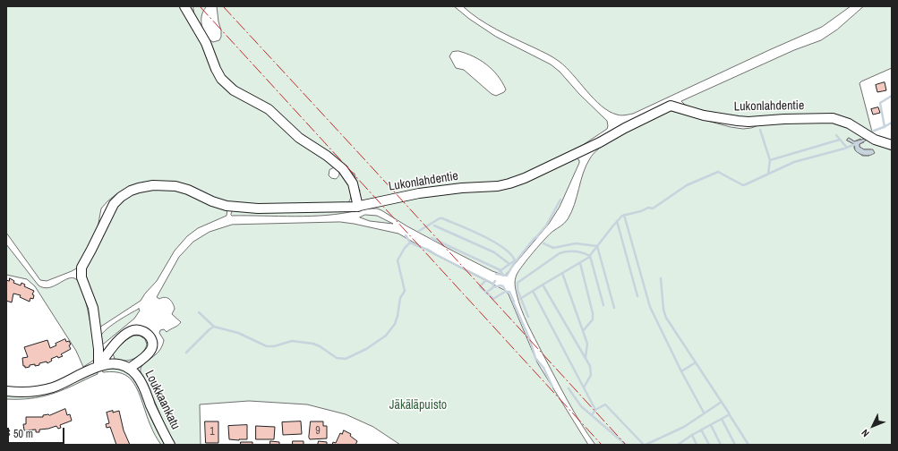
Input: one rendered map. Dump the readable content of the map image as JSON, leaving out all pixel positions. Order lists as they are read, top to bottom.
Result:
{
  "streets": {
    "street": ["Lukonlahdentie", "Loukkaankatu"]
  },
  "parks": ["Jäkäläpuisto"],
  "house_numbers": ["9", "1"],
  "scale_bar": "50 m",
  "north": "bottom left"
}
